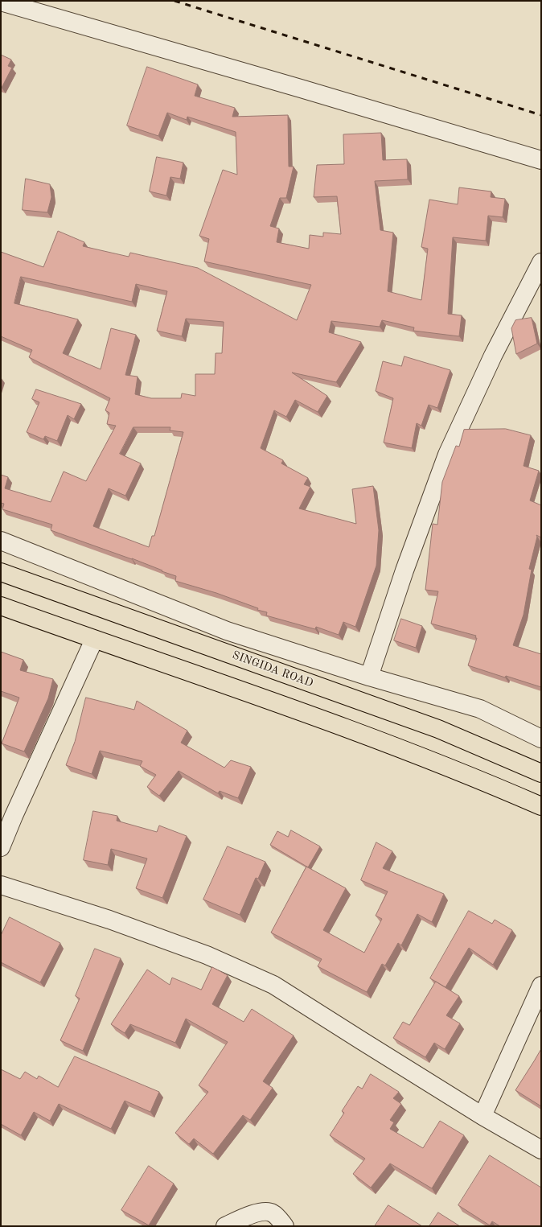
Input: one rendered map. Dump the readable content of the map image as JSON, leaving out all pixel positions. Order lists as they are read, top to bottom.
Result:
{
  "streets": {
    "highway": ["SINGIDA ROAD"]
  }
}
